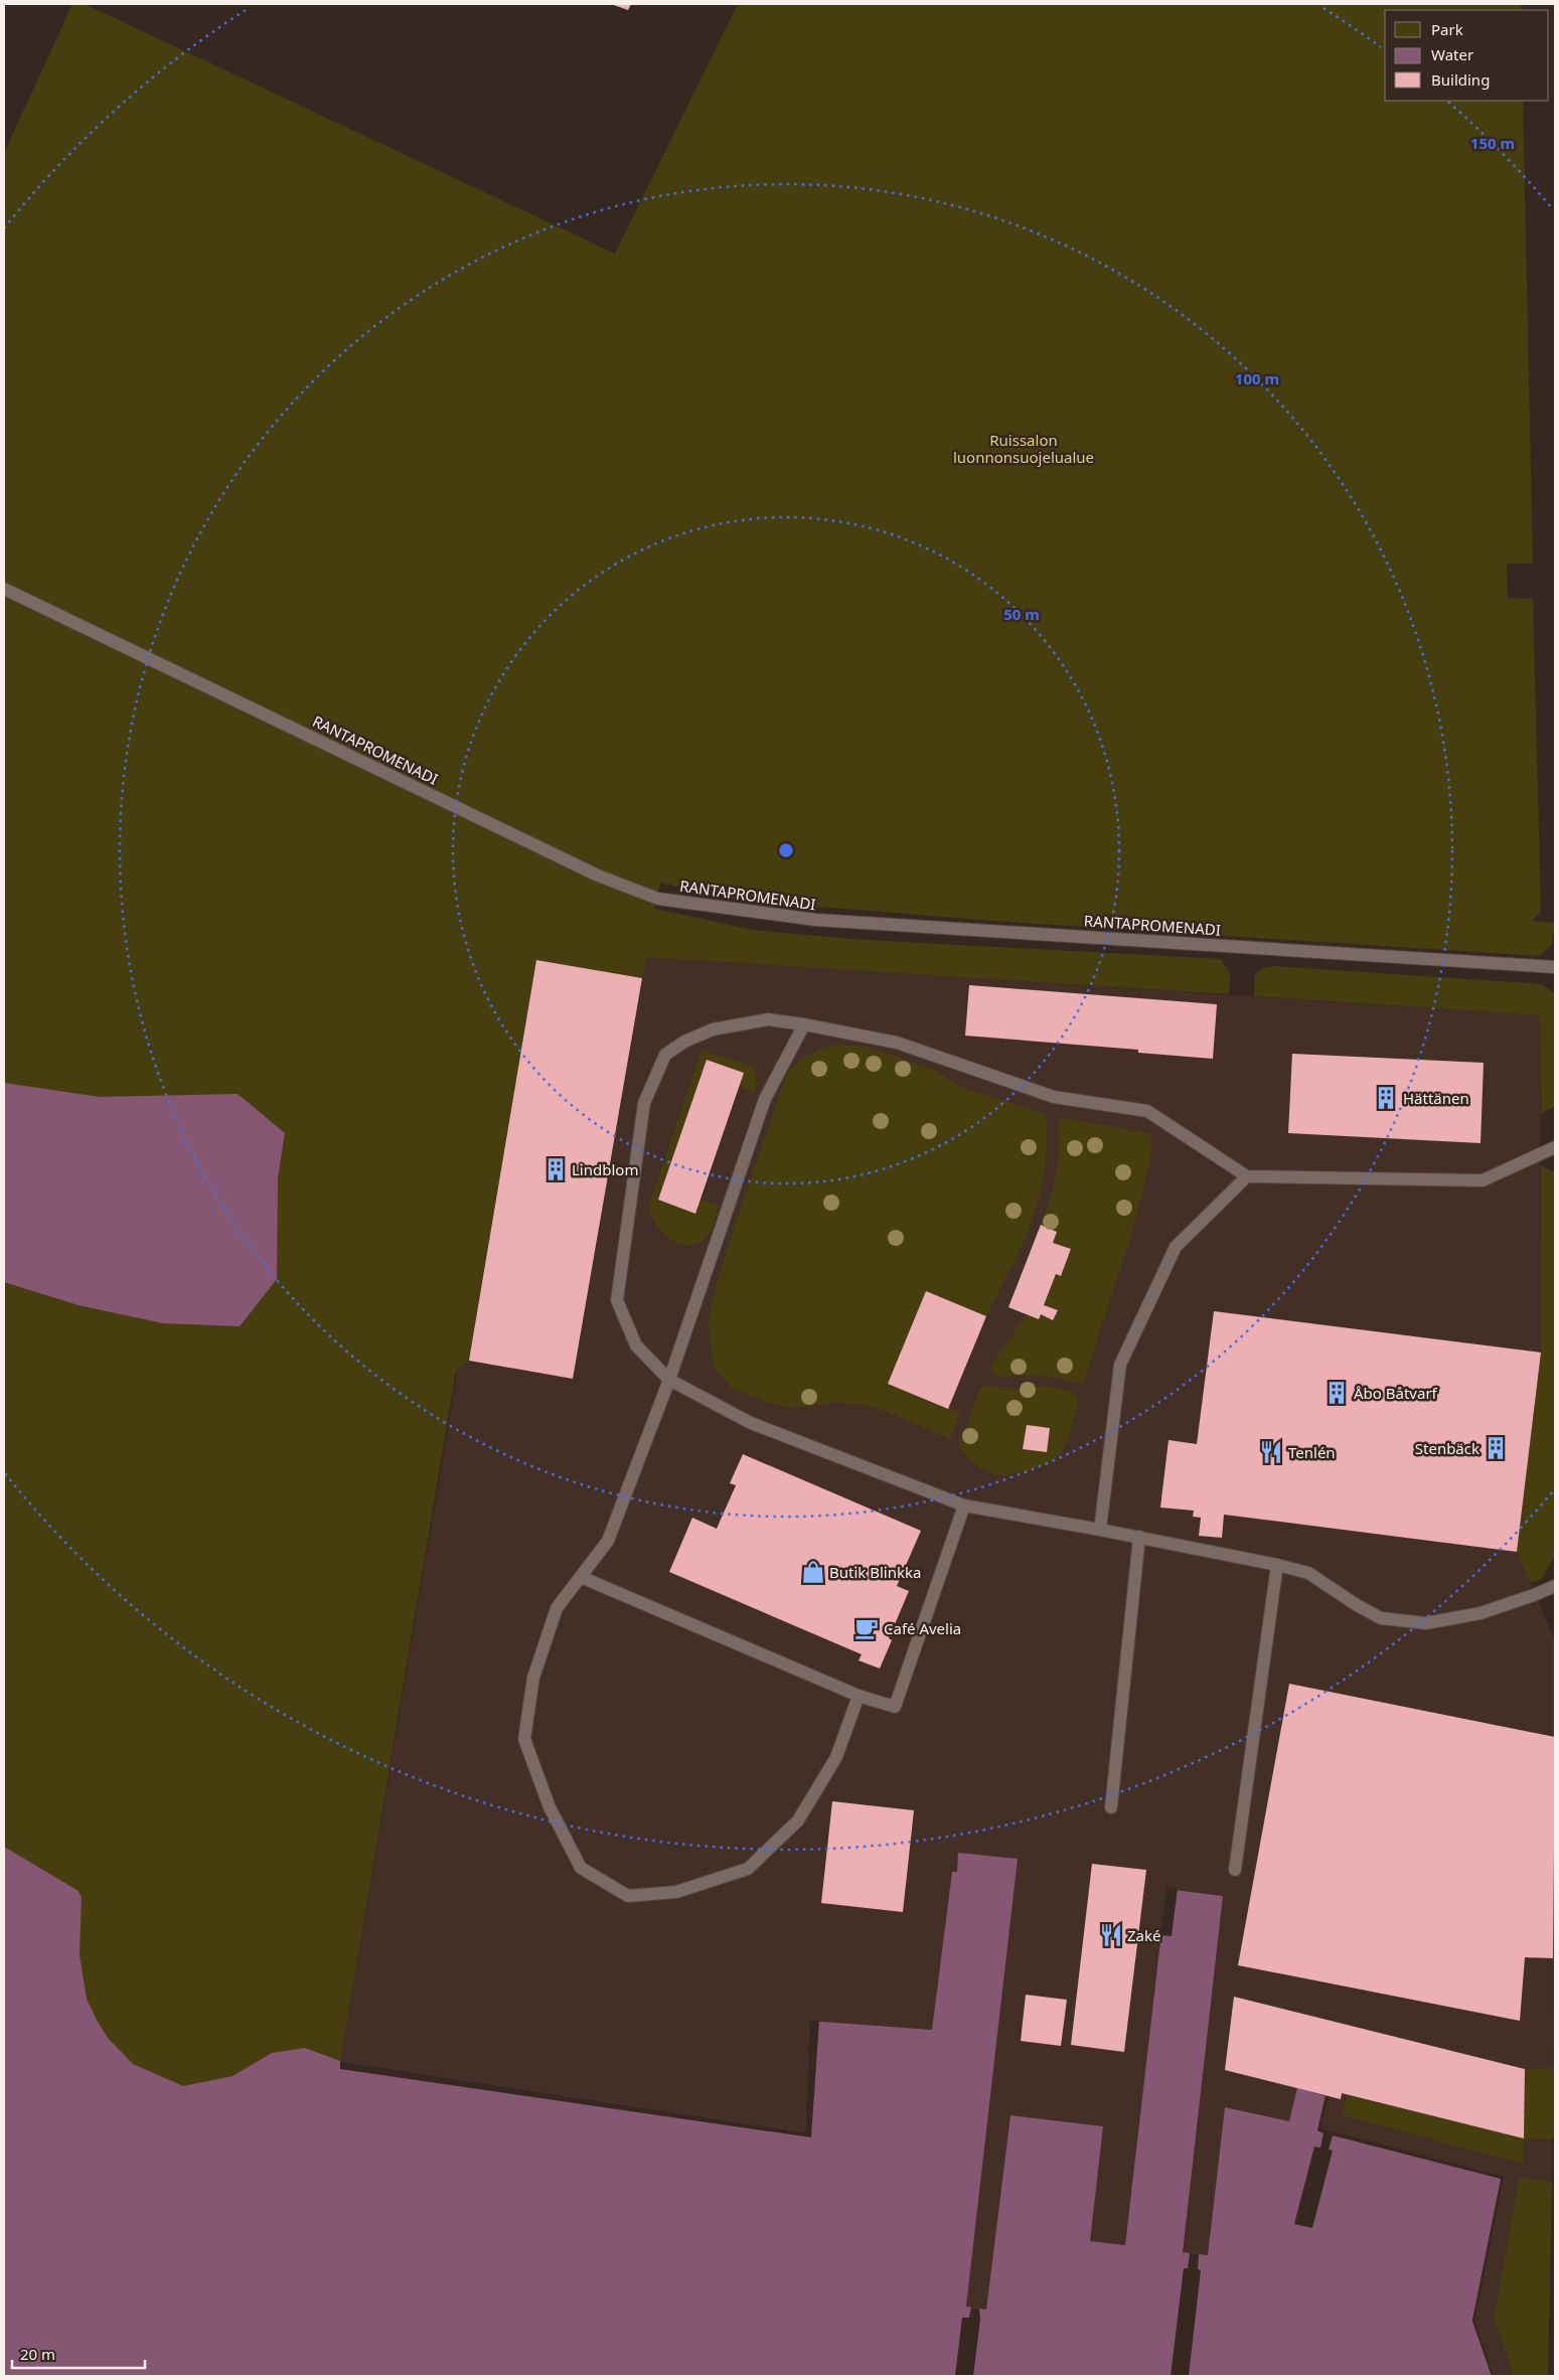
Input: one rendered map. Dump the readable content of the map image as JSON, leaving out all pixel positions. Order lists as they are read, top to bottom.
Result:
{
  "streets": {
    "lane": ["RANTAPROMENADI"]
  },
  "parks": ["Ruissalon luonnonsuojelualue"],
  "places": {
    "building": [
      "Hättänen",
      "Lindblom",
      "Åbo Båtvarf",
      "Stenbäck"
    ],
    "restaurant": ["Tenlén", "Zaké"],
    "shop": ["Butik Blinkka"],
    "cafe": ["Café Avelia"]
  },
  "legend": ["Park", "Water", "Building"],
  "scale_bar": "20 m",
  "rings": ["150 m", "100 m", "50 m"]
}
